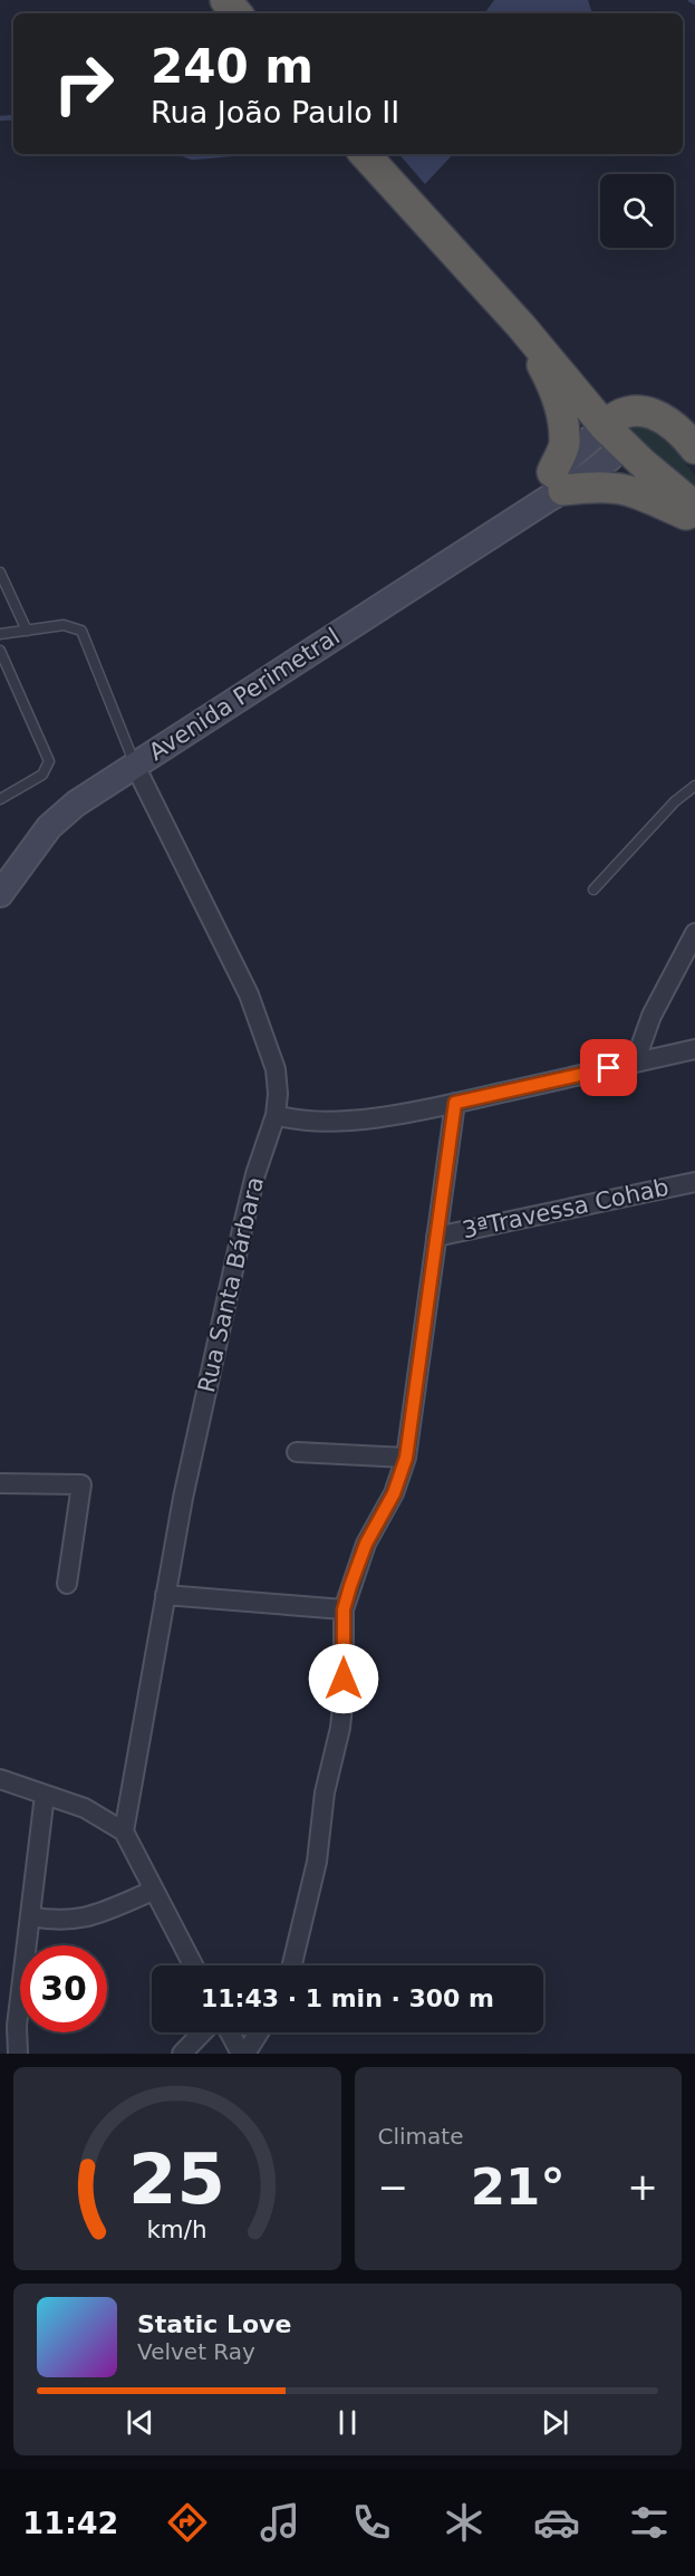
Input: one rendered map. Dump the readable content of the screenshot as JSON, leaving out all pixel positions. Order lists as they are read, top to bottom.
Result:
{
  "streets": {
    "main road": ["Avenida Perimetral"],
    "street": ["3ªTravessa Cohab", "Rua Santa Bárbara"]
  },
  "crossings": [
    ["Avenida Perimetral", "Rua Santa Bárbara"]
  ],
  "page": {
    "turn": ["240 m", "Rua João Paulo II"],
    "limit": "30",
    "trip": "11:43 · 1 min · 300 m",
    "tile": "Climate",
    "heat": ["−", "21°", "+"],
    "song": ["Static Love", "Velvet Ray"],
    "tabs": "11:42",
    "gauge": ["25", "km/h"]
  }
}
